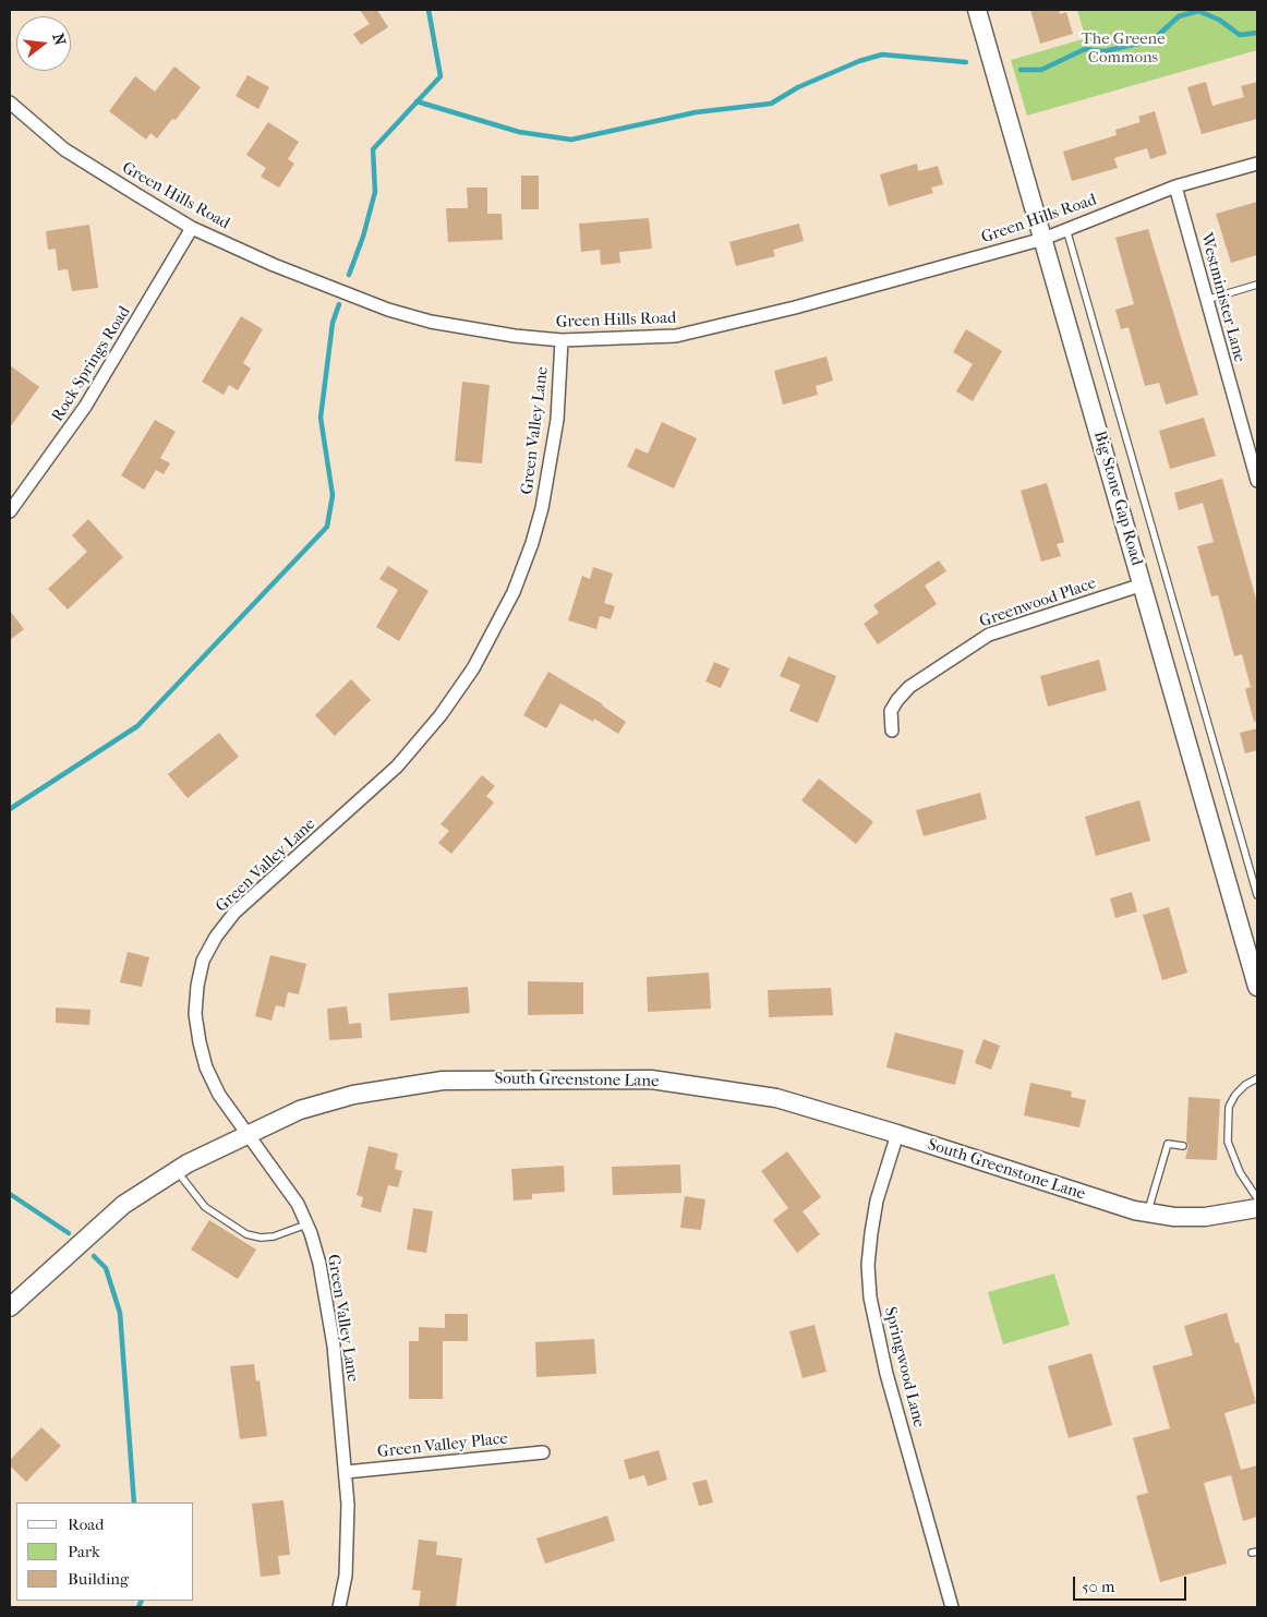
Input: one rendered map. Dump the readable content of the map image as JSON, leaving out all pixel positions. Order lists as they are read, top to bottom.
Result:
{
  "streets": {
    "street": [
      "Green Hills Road",
      "Westminister Lane",
      "Rock Springs Road",
      "Green Valley Lane",
      "Big Stone Gap Road",
      "Greenwood Place",
      "South Greenstone Lane",
      "Springwood Lane",
      "Green Valley Place"
    ]
  },
  "crossings": [
    ["Green Hills Road", "Westminister Lane"],
    ["Green Hills Road", "Rock Springs Road"],
    ["Green Hills Road", "Green Valley Lane"],
    ["Green Hills Road", "Big Stone Gap Road"],
    ["Green Valley Lane", "South Greenstone Lane"],
    ["Green Valley Lane", "Green Valley Place"],
    ["Big Stone Gap Road", "Greenwood Place"],
    ["South Greenstone Lane", "Springwood Lane"]
  ],
  "parks": ["The Greene Commons"],
  "legend": ["Road", "Park", "Building"],
  "scale_bar": "50 m",
  "north": "right"
}
